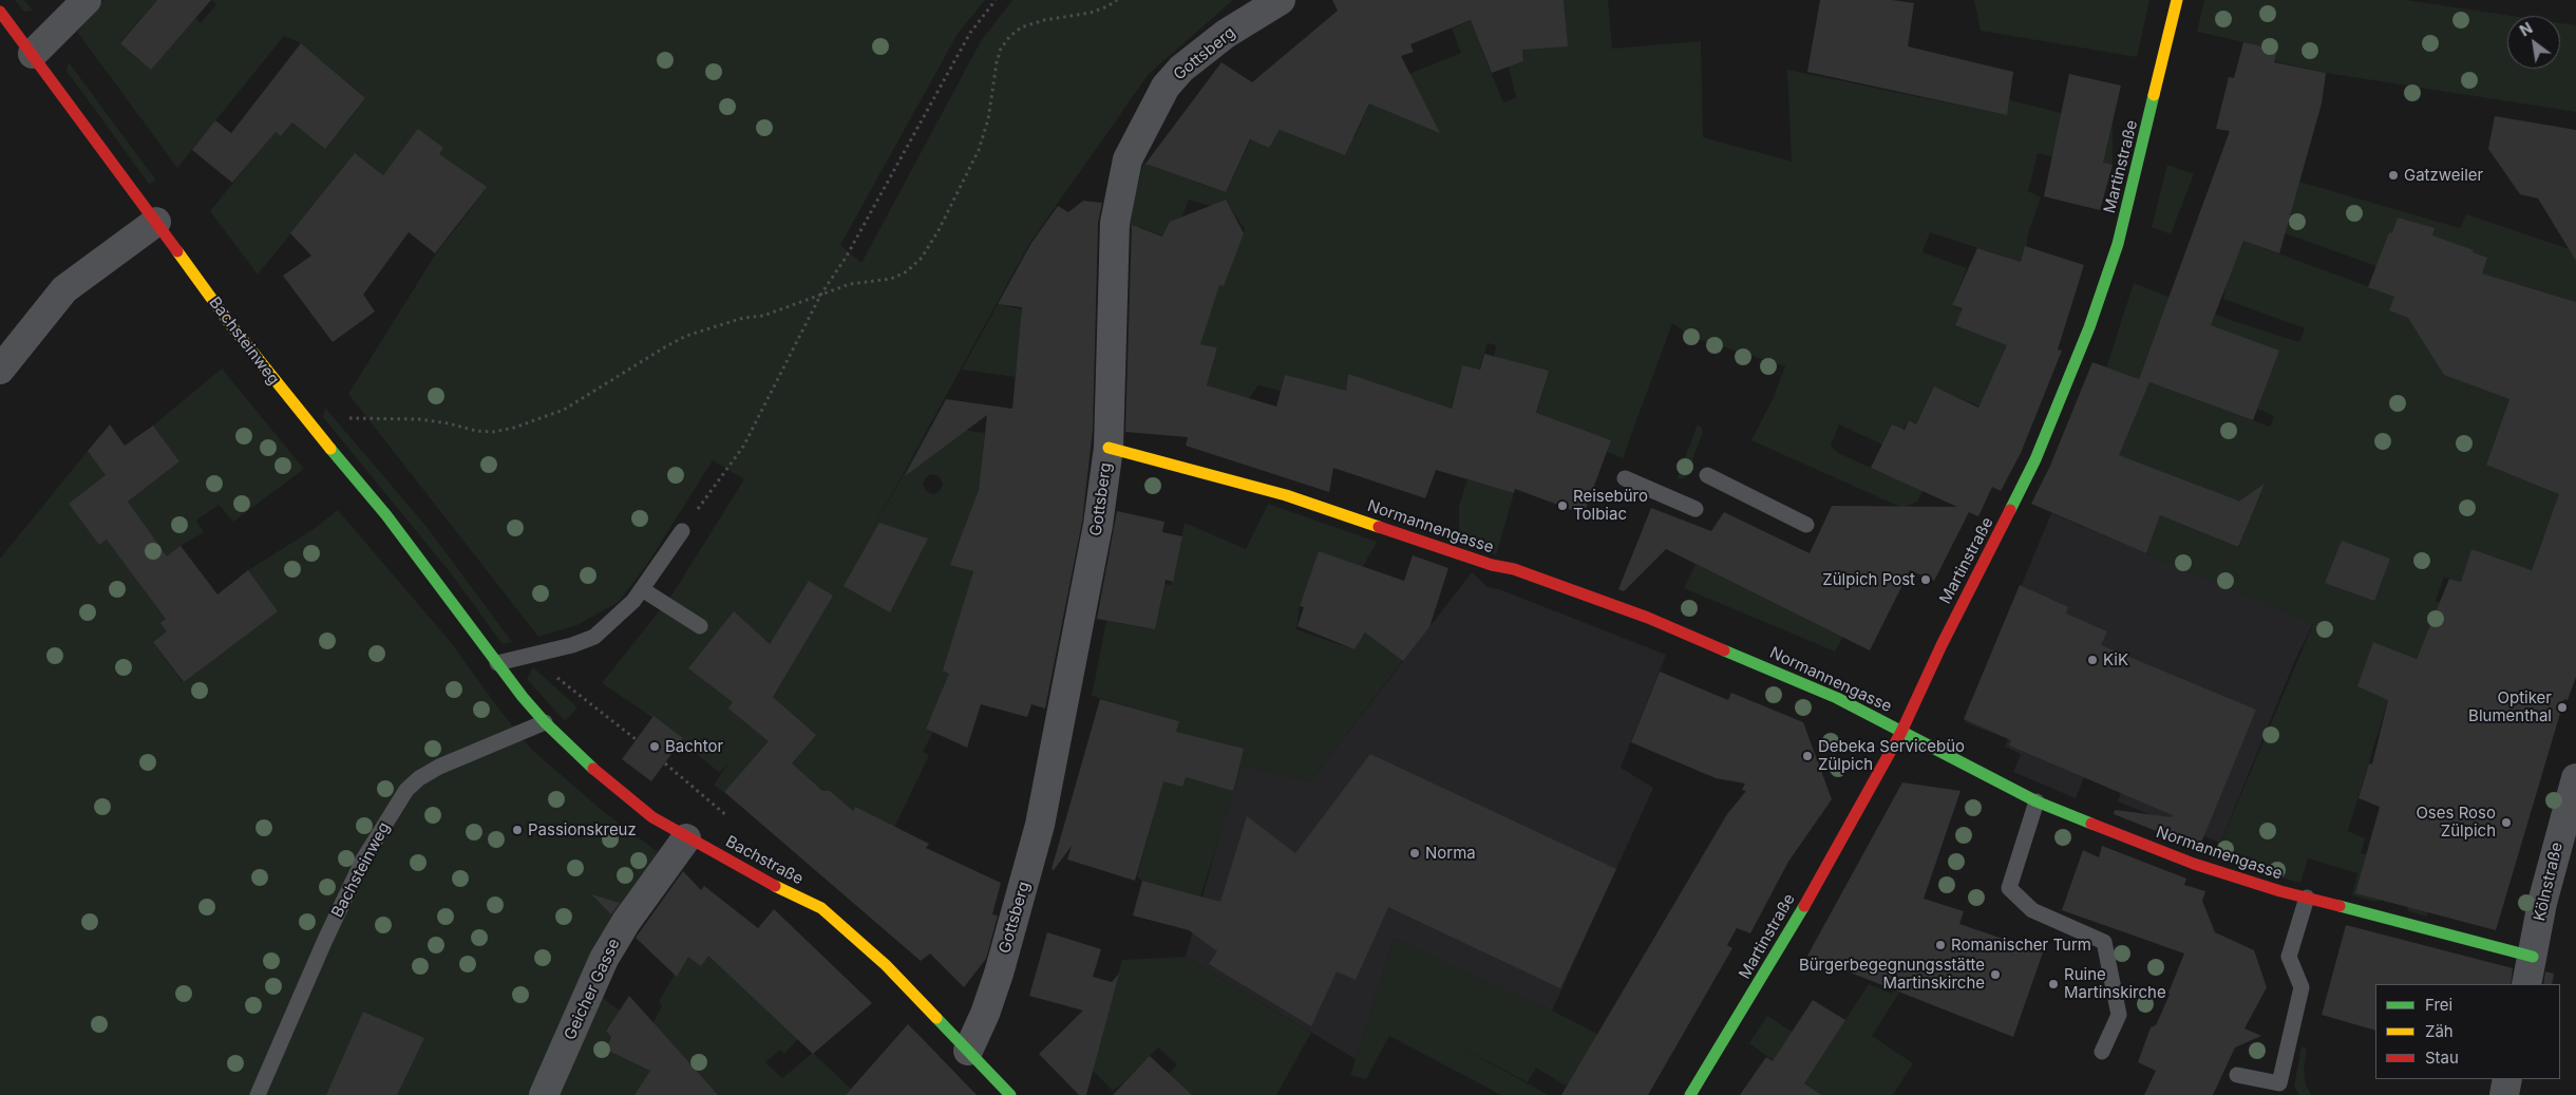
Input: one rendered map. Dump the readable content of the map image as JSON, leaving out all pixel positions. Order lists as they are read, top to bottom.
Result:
{
  "streets": {
    "street": [
      "Gottsberg",
      "Martinstraße",
      "Bachsteinweg",
      "Normannengasse",
      "Bachstraße",
      "Kölnstraße",
      "Geicher Gasse"
    ]
  },
  "crossings": [
    ["Gottsberg", "Normannengasse"],
    ["Gottsberg", "Bachstraße"],
    ["Martinstraße", "Normannengasse"],
    ["Bachsteinweg", "Bachstraße"],
    ["Normannengasse", "Kölnstraße"],
    ["Bachstraße", "Geicher Gasse"]
  ],
  "places": [
    "Gatzweiler",
    "Reisebüro Tolbiac",
    "Zülpich Post",
    "KiK",
    "Optiker Blumenthal",
    "Bachtor",
    "Debeka Servicebüo Zülpich",
    "Oses Roso Zülpich",
    "Passionskreuz",
    "Norma",
    "Romanischer Turm",
    "Bürgerbegegnungsstätte Martinskirche",
    "Ruine Martinskirche"
  ],
  "legend": ["Frei", "Zäh", "Stau"],
  "north": "top left"
}
